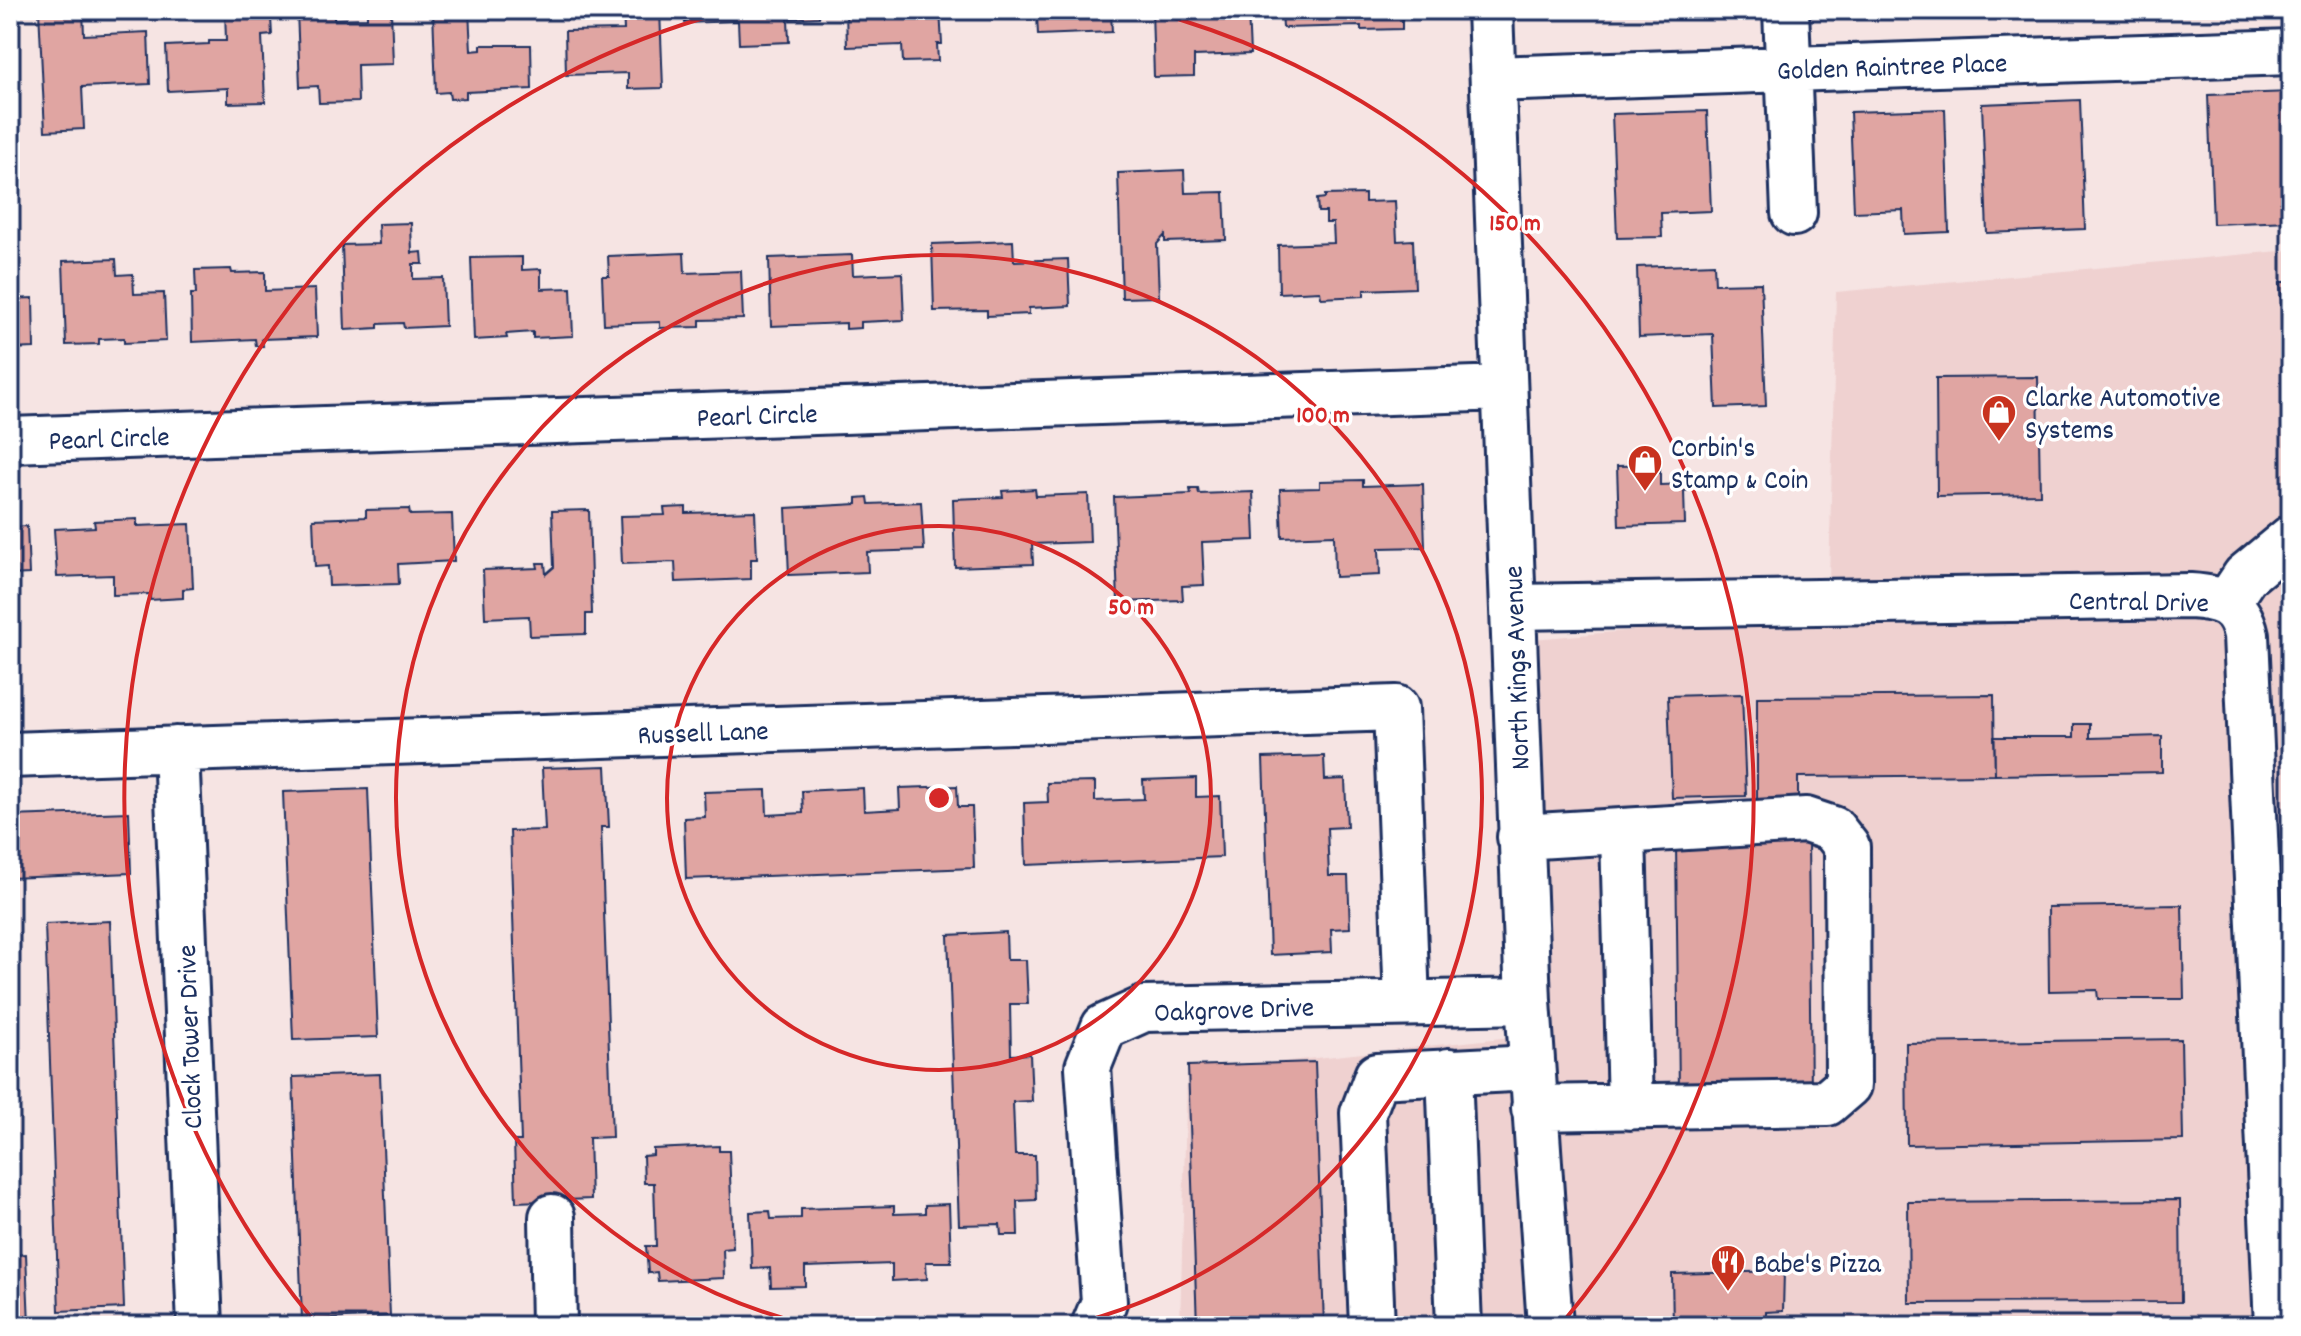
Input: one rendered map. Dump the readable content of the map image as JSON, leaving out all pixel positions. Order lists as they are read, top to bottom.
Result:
{
  "streets": {
    "street": [
      "Golden Raintree Place",
      "Pearl Circle",
      "Central Drive",
      "North Kings Avenue",
      "Russell Lane",
      "Oakgrove Drive",
      "Clock Tower Drive"
    ]
  },
  "crossings": [
    ["Golden Raintree Place", "North Kings Avenue"],
    ["Pearl Circle", "North Kings Avenue"],
    ["Central Drive", "North Kings Avenue"],
    ["North Kings Avenue", "Oakgrove Drive"],
    ["Russell Lane", "Oakgrove Drive"],
    ["Russell Lane", "Clock Tower Drive"]
  ],
  "places": {
    "shop": ["Clarke Automotive Systems", "Corbin's Stamp & Coin"],
    "restaurant": ["Babe's Pizza"]
  },
  "rings": ["150 m", "100 m", "50 m"]
}
